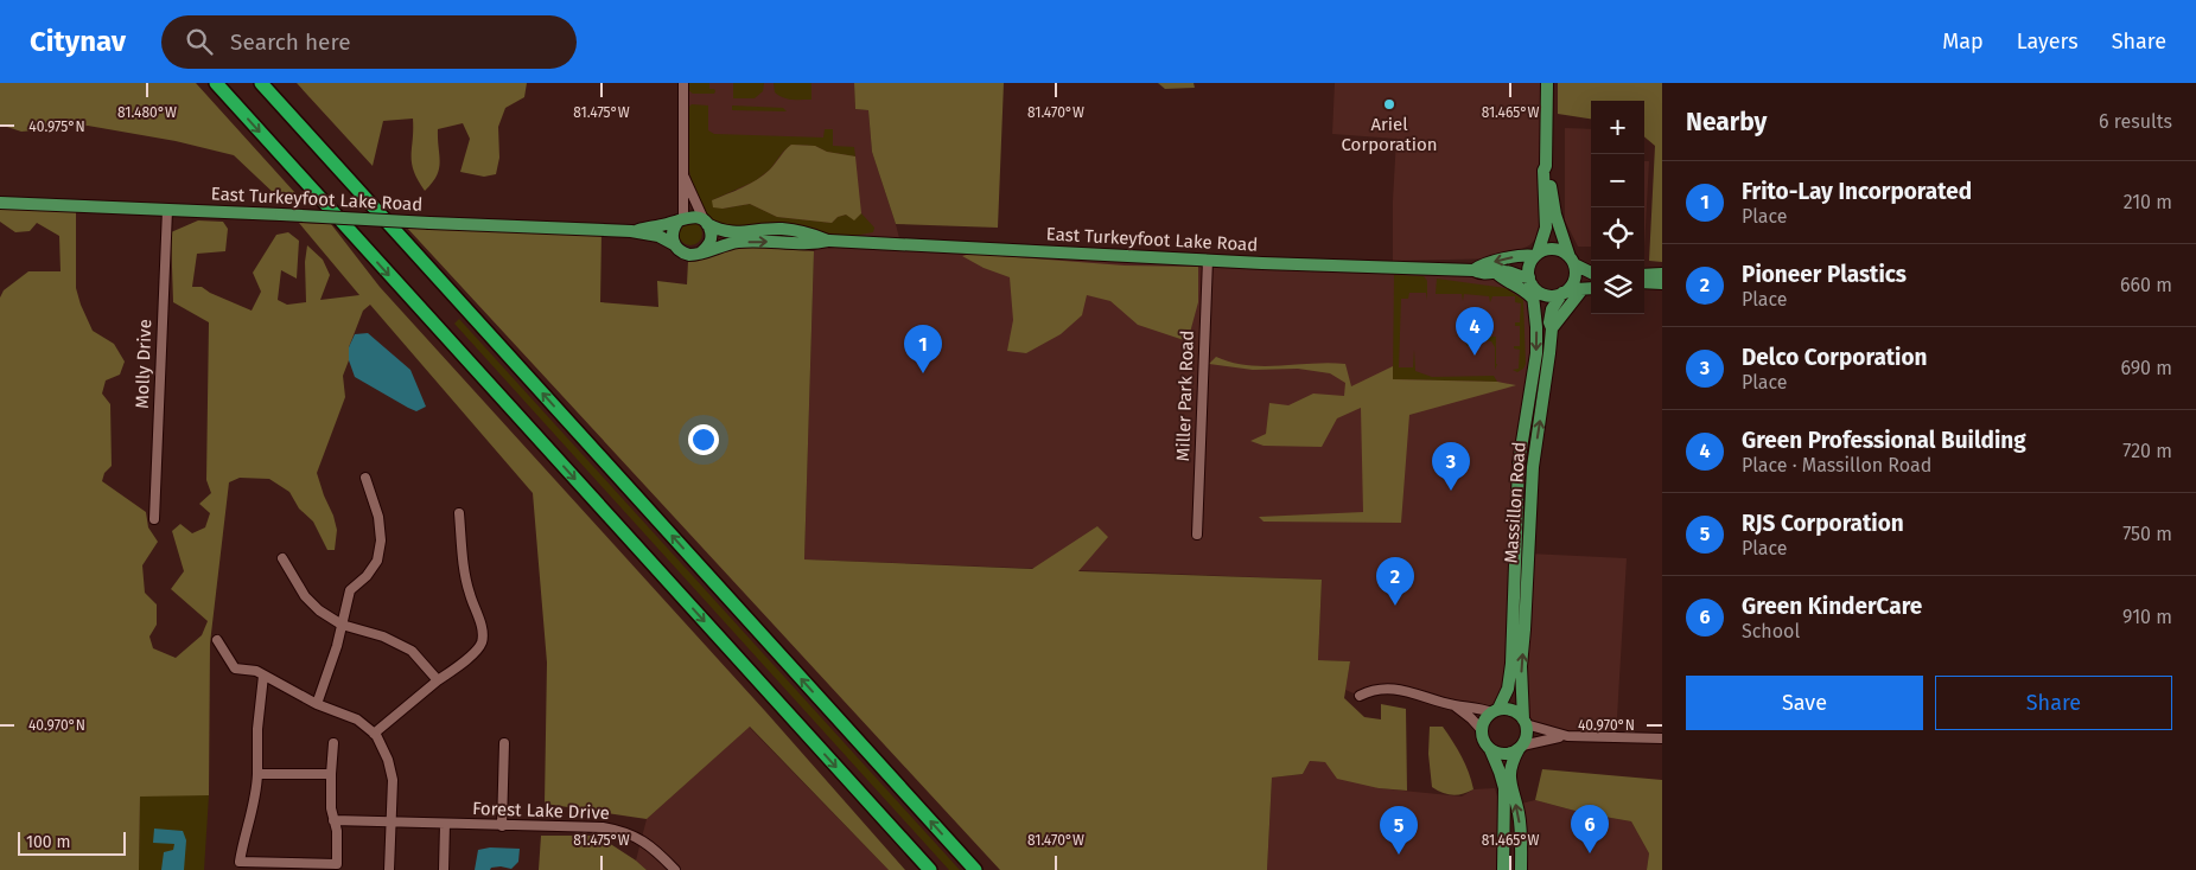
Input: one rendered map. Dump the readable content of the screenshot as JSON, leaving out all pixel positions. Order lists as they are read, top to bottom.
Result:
{
  "streets": {
    "main road": ["East Turkeyfoot Lake Road", "Massillon Road"],
    "street": ["Molly Drive", "Miller Park Road", "Forest Lake Drive"]
  },
  "crossings": [
    ["East Turkeyfoot Lake Road", "Molly Drive"],
    ["East Turkeyfoot Lake Road", "Miller Park Road"],
    ["East Turkeyfoot Lake Road", "Massillon Road"]
  ],
  "places": ["Ariel Corporation"],
  "scale_bar": "100 m",
  "page": {
    "header": "Citynav",
    "search": "Search here",
    "nav": ["Map", "Layers", "Share"],
    "heading": ["Nearby", "6 results"],
    "map_buttons": ["+", "−"],
    "list": [
      {
        "mark": "1",
        "name": "Frito-Lay Incorporated",
        "note": "Place",
        "value": "210 m"
      },
      {
        "mark": "2",
        "name": "Pioneer Plastics",
        "note": "Place",
        "value": "660 m"
      },
      {
        "mark": "3",
        "name": "Delco Corporation",
        "note": "Place",
        "value": "690 m"
      },
      {
        "mark": "4",
        "name": "Green Professional Building",
        "note": "Place · Massillon Road",
        "value": "720 m"
      },
      {
        "mark": "5",
        "name": "RJS Corporation",
        "note": "Place",
        "value": "750 m"
      },
      {
        "mark": "6",
        "name": "Green KinderCare",
        "note": "School",
        "value": "910 m"
      }
    ],
    "pins": [
      "4",
      "1",
      "3",
      "2",
      "6",
      "5"
    ],
    "buttons": ["Save", "Share"],
    "scale": "100 m"
  },
  "coordinates": [
    "81.480°W",
    "81.475°W",
    "81.470°W",
    "81.465°W",
    "40.975°N",
    "40.970°N"
  ]
}
